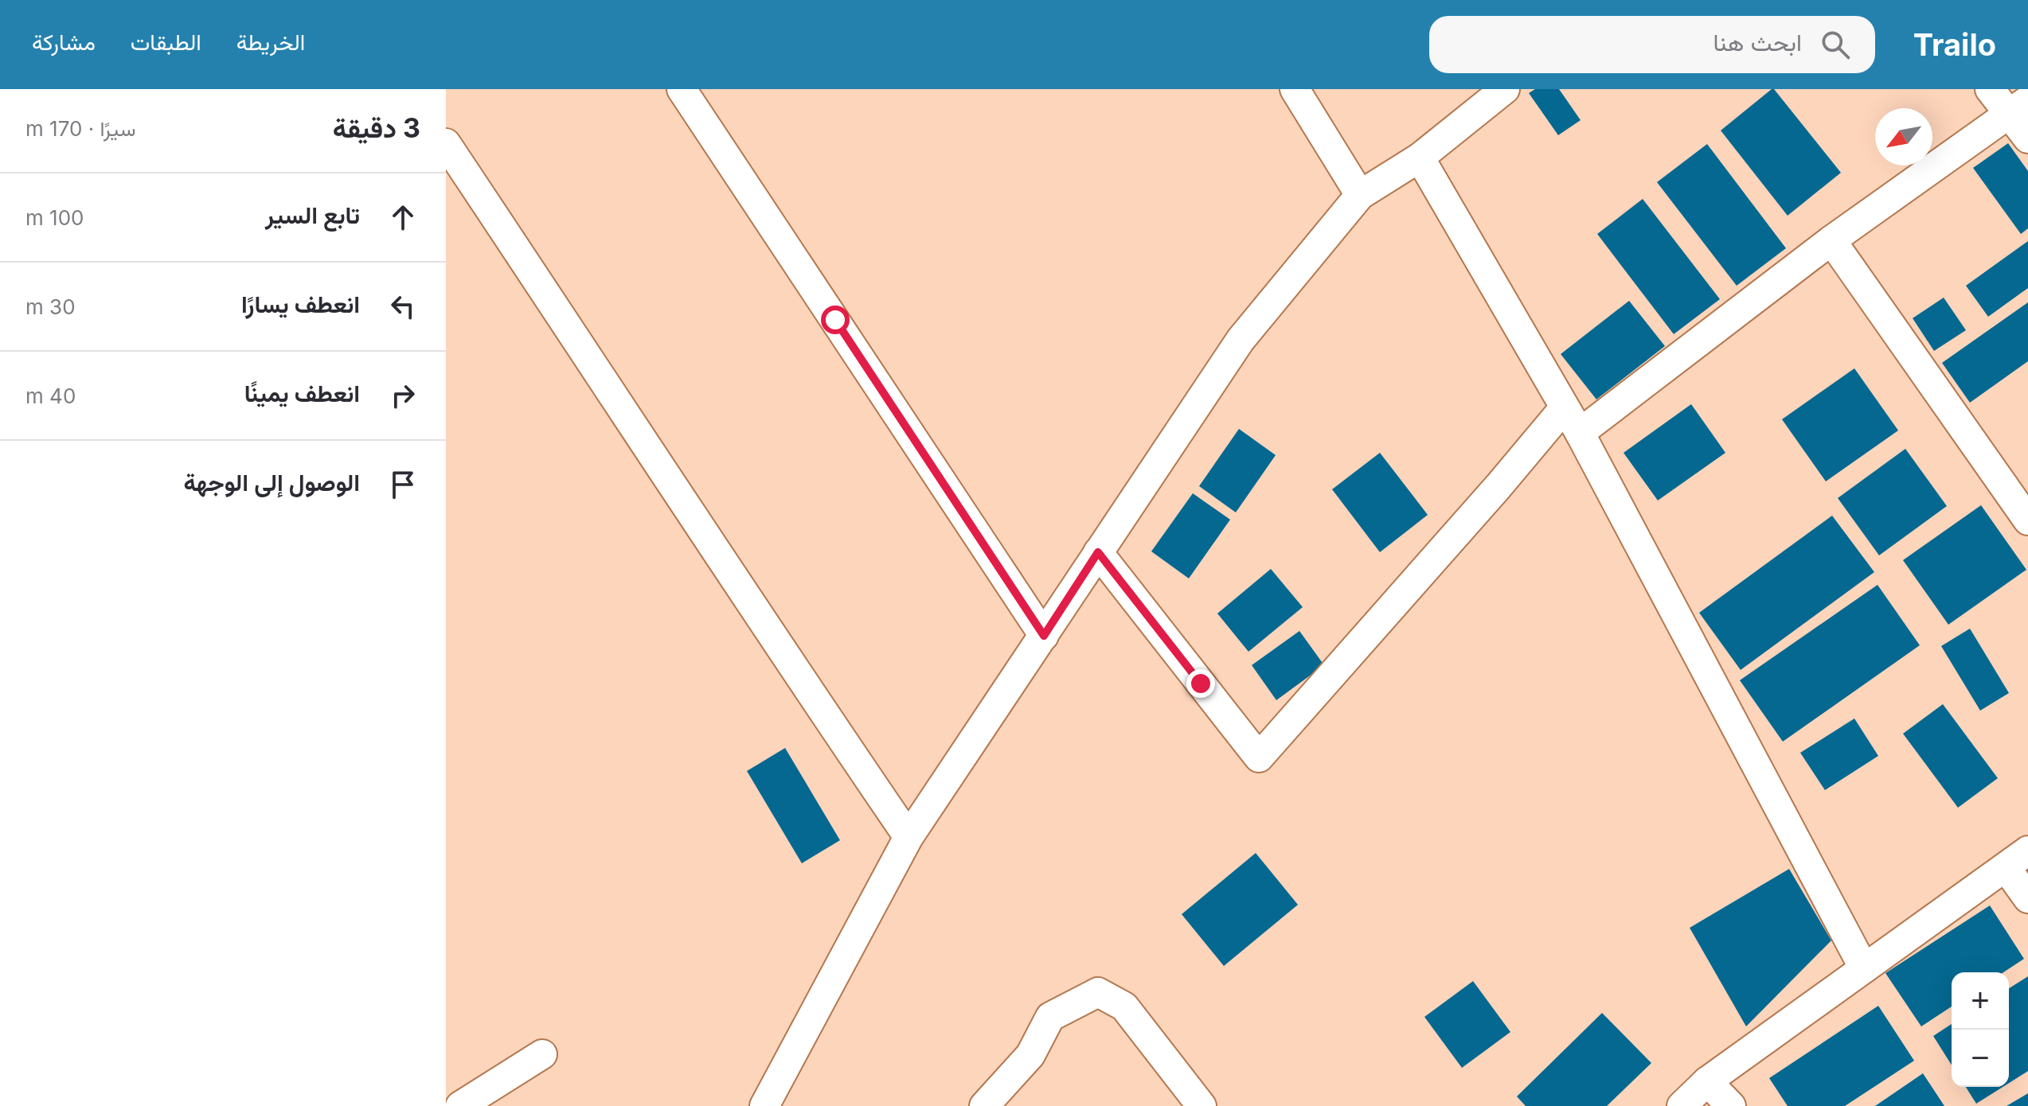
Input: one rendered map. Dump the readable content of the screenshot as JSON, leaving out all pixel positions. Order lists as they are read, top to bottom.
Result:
{
  "north": "bottom left",
  "page": {
    "header": "Trailo",
    "search": "ابحث هنا",
    "nav": ["الخريطة", "الطبقات", "مشاركة"],
    "heading": ["3 دقيقة", "سيرًا · 170 m"],
    "list": [
      ["تابع السير", "100 m"],
      ["انعطف يسارًا", "30 m"],
      ["انعطف يمينًا", "40 m"],
      "الوصول إلى الوجهة"
    ],
    "map_buttons": ["+", "−"]
  }
}
